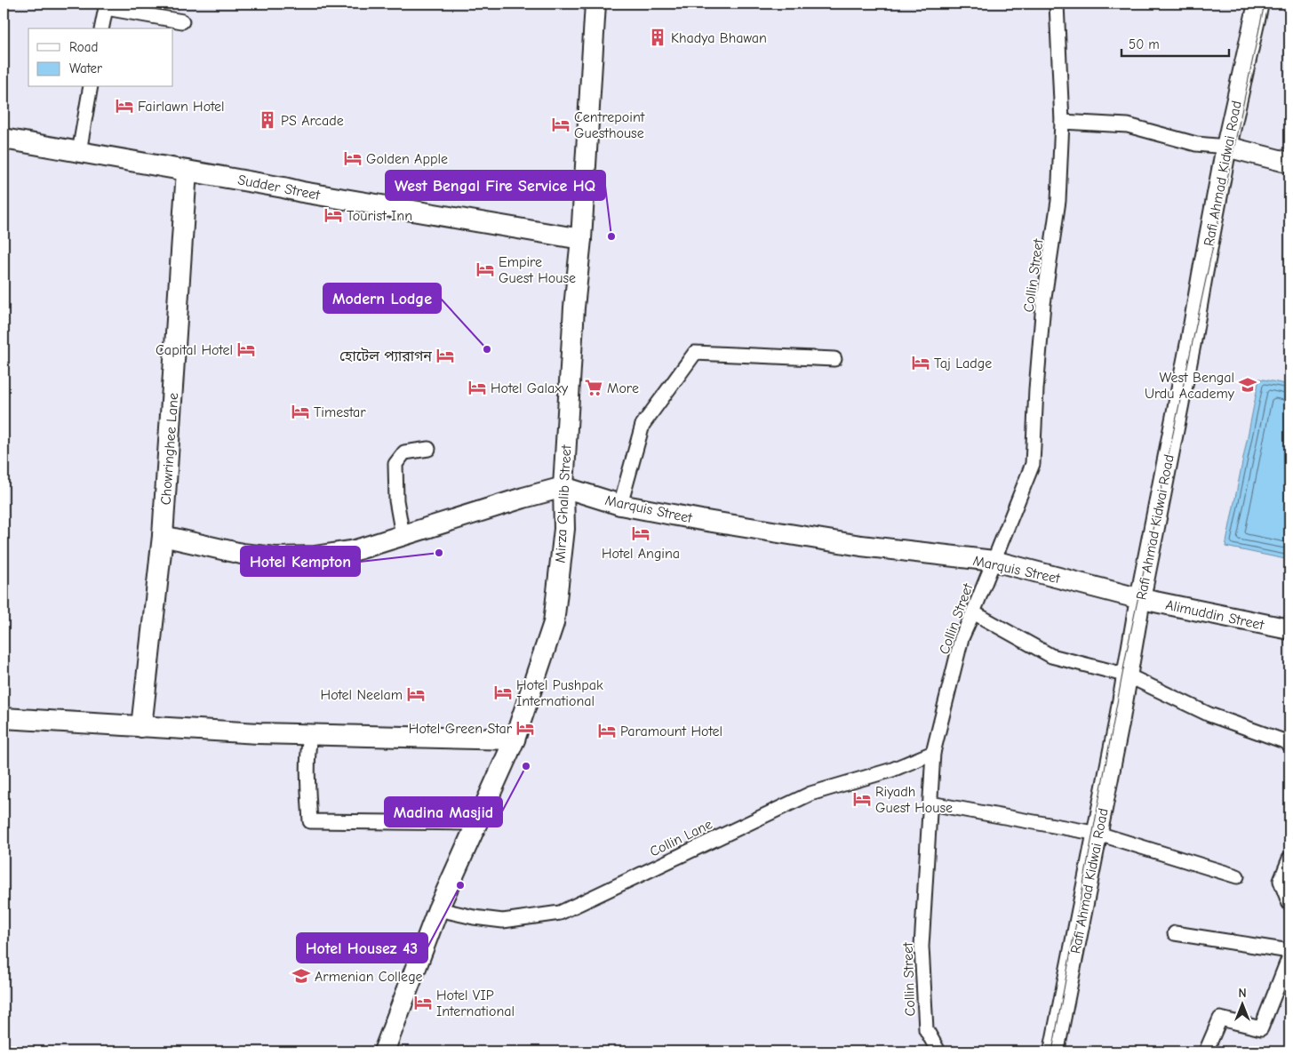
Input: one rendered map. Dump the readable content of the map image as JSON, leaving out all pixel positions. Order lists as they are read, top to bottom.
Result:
{
  "streets": {
    "street": [
      "Rafi Ahmad Kidwai Road",
      "Sudder Street",
      "Collin Street",
      "Chowringhee Lane",
      "Mirza Ghalib Street",
      "Marquis Street",
      "Alimuddin Street",
      "Collin Lane"
    ]
  },
  "crossings": [
    ["Rafi Ahmad Kidwai Road", "Marquis Street"],
    ["Rafi Ahmad Kidwai Road", "Alimuddin Street"],
    ["Sudder Street", "Chowringhee Lane"],
    ["Sudder Street", "Mirza Ghalib Street"],
    ["Collin Street", "Marquis Street"],
    ["Collin Street", "Collin Lane"],
    ["Mirza Ghalib Street", "Marquis Street"],
    ["Mirza Ghalib Street", "Collin Lane"],
    ["Marquis Street", "Alimuddin Street"]
  ],
  "places": {
    "building": ["Khadya Bhawan", "PS Arcade"],
    "hotel": [
      "Fairlawn Hotel",
      "Centrepoint Guesthouse",
      "Golden Apple",
      "Tourist Inn",
      "Empire Guest House",
      "Capital Hotel",
      "হোটেল প্যারাগন",
      "Taj Ladge",
      "Hotel Galaxy",
      "Timestar",
      "Hotel Angina",
      "Hotel Pushpak International",
      "Hotel Neelam",
      "Hotel Green Star",
      "Paramount Hotel",
      "Riyadh Guest House",
      "Hotel VIP International"
    ],
    "other": [
      "West Bengal Fire Service HQ",
      "Modern Lodge",
      "Hotel Kempton",
      "Madina Masjid",
      "Hotel Housez 43"
    ],
    "school or university": ["West Bengal Urdu Academy", "Armenian College"],
    "supermarket": ["More"]
  },
  "legend": ["Road", "Water"],
  "scale_bar": "50 m",
  "north": "top"
}
